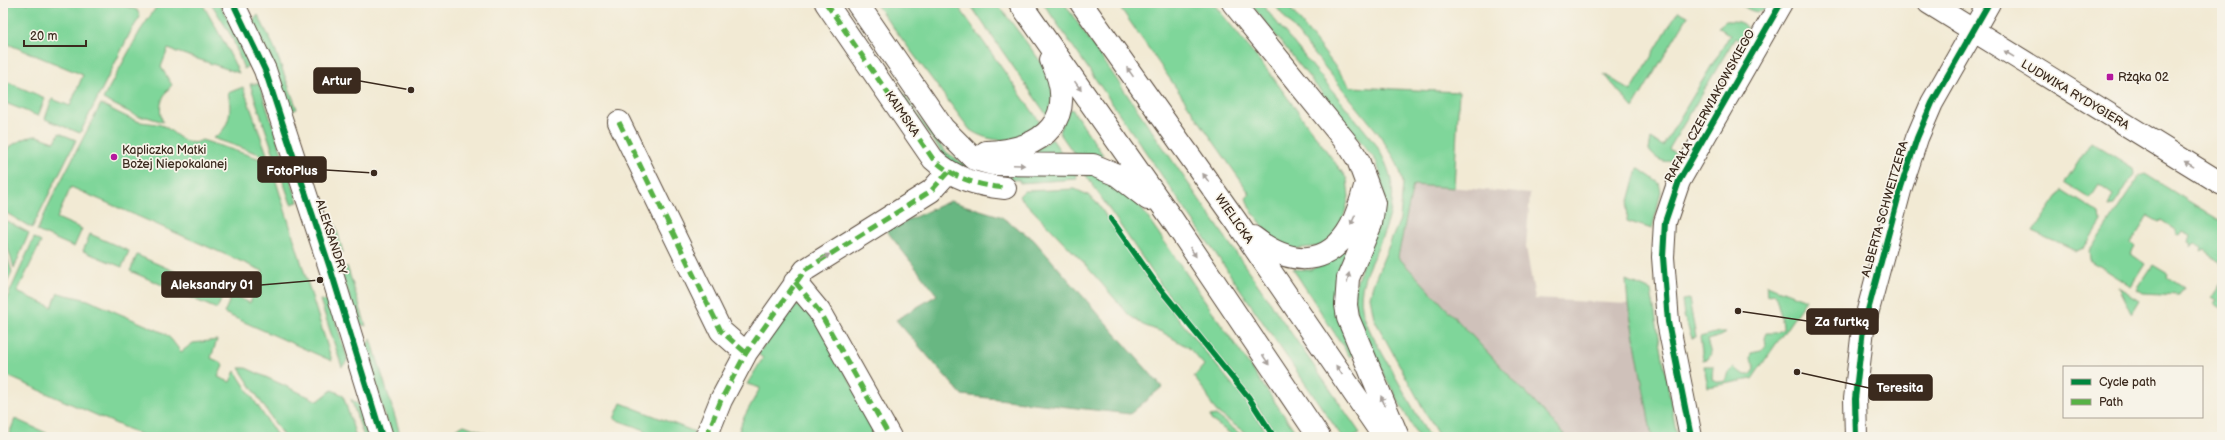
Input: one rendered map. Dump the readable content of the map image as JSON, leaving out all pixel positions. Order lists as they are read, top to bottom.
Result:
{
  "streets": {
    "street": [
      "LUDWIKA RYDYGIERA",
      "RAFAŁA CZERWIAKOWSKIEGO",
      "KAIMSKA",
      "ALBERTA SCHWEITZERA",
      "WIELICKA",
      "ALEKSANDRY"
    ]
  },
  "crossings": [
    ["LUDWIKA RYDYGIERA", "ALBERTA SCHWEITZERA"]
  ],
  "one_way": ["LUDWIKA RYDYGIERA"],
  "places": {
    "transit": ["Rżąka 02"],
    "other": [
      "Artur",
      "Kapliczka Matki Bożej Niepokalanej",
      "FotoPlus",
      "Aleksandry 01",
      "Za furtką",
      "Teresita"
    ]
  },
  "legend": ["Cycle path", "Path"],
  "scale_bar": "20 m"
}
